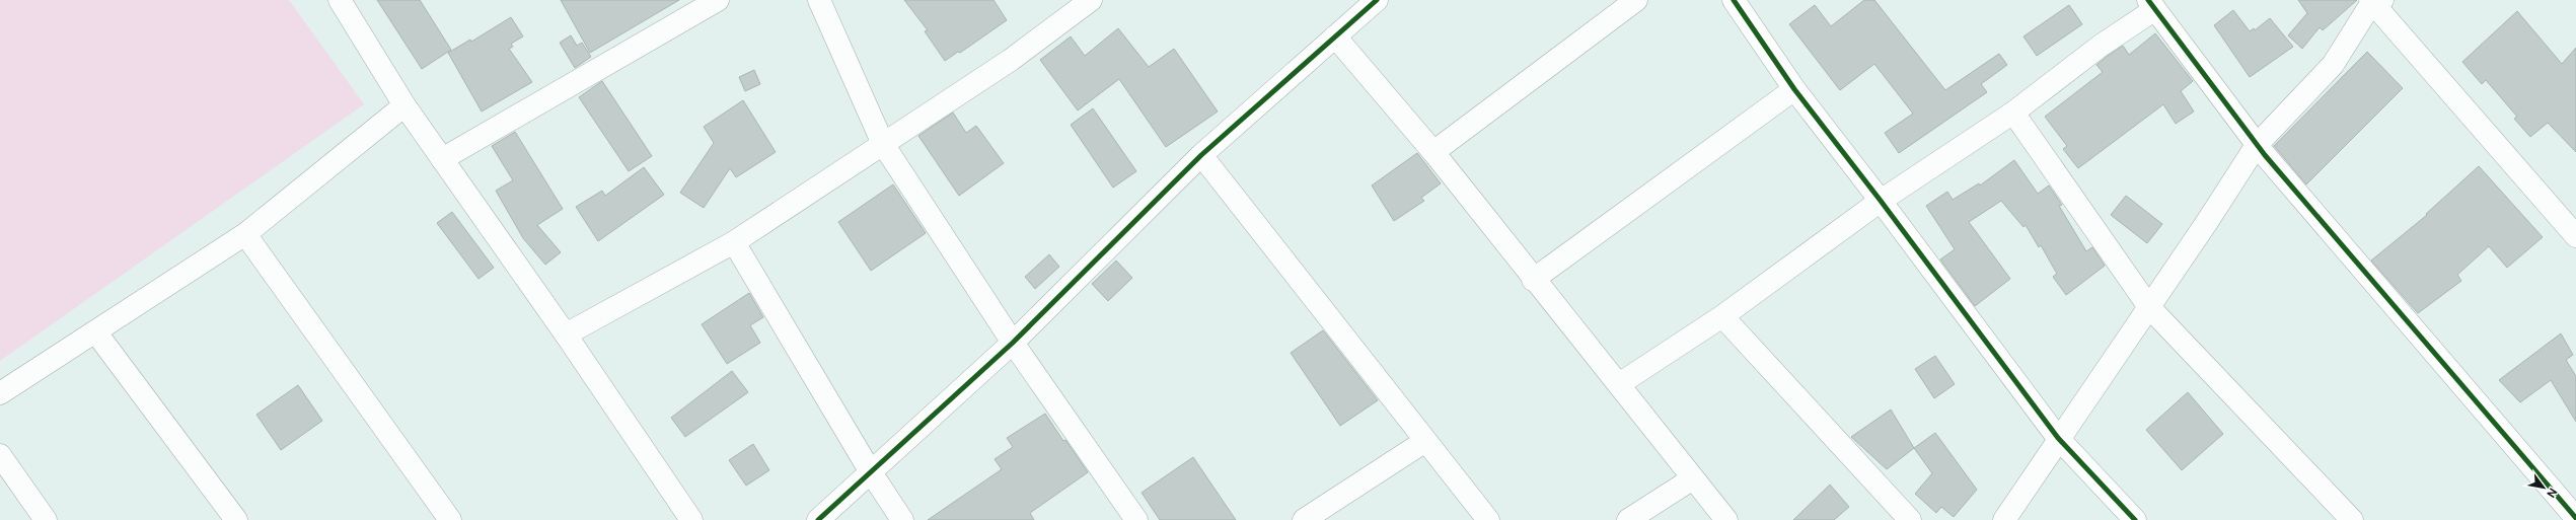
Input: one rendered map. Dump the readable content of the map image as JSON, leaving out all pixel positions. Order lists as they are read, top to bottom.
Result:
{
  "north": "bottom right"
}
